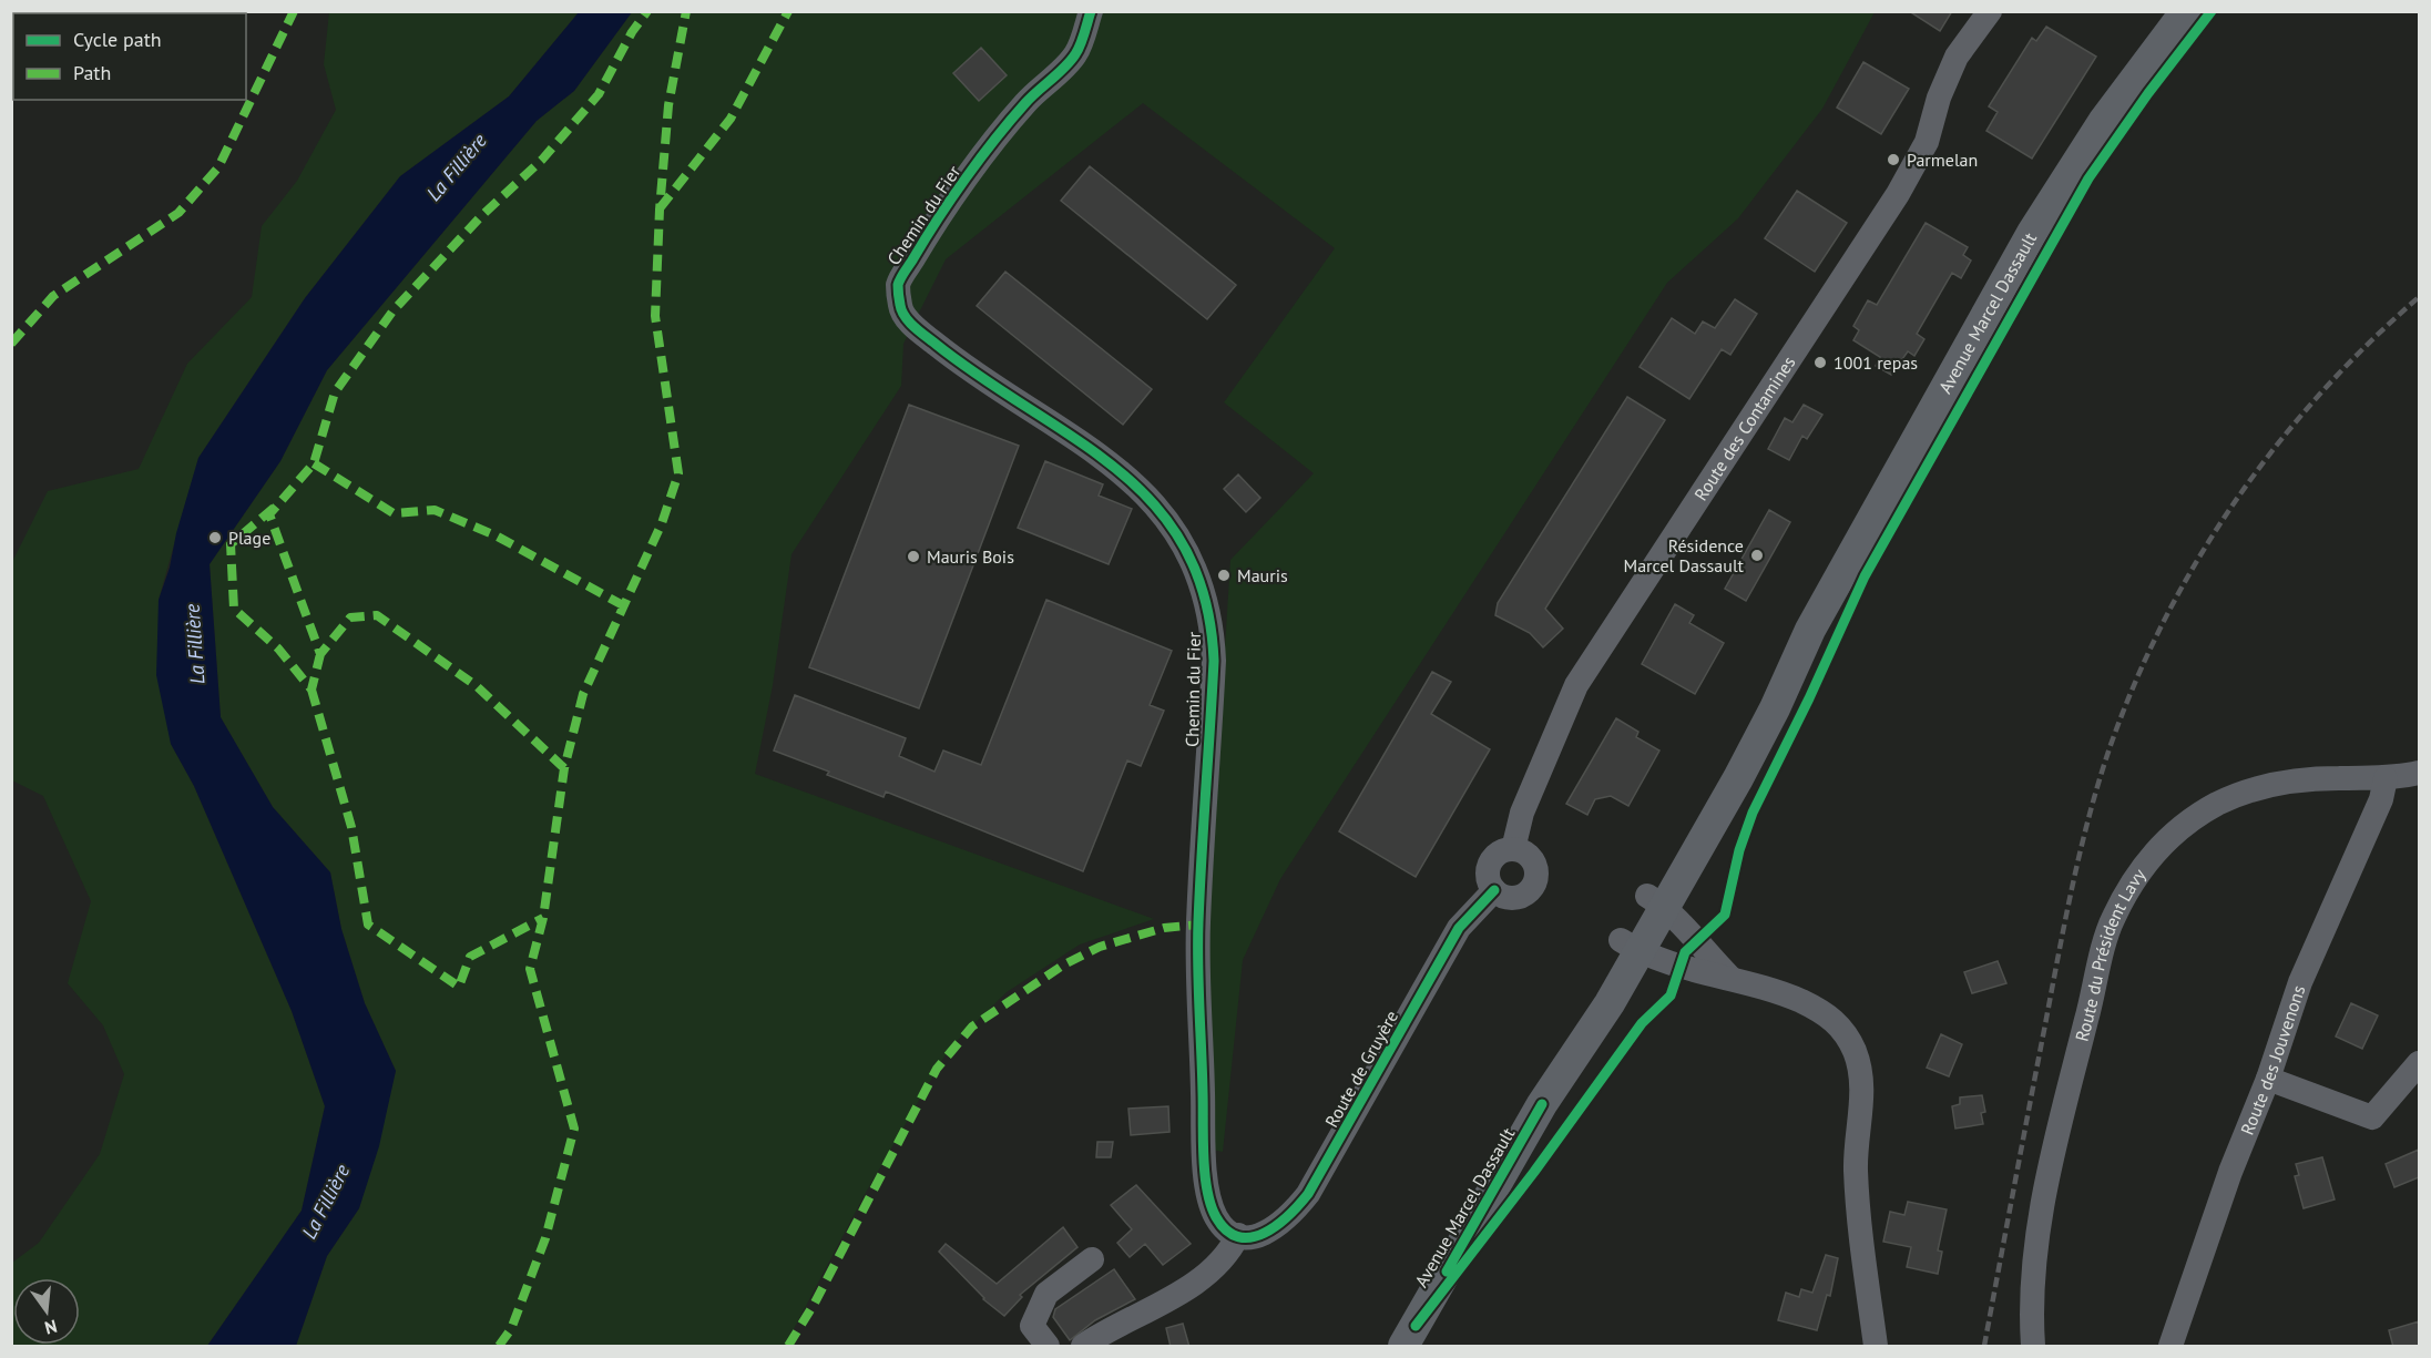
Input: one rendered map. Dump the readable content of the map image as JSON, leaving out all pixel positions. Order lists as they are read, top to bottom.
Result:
{
  "streets": {
    "main road": ["Avenue Marcel Dassault"],
    "street": [
      "Chemin du Fier",
      "Route des Contamines",
      "Route du Président Lavy",
      "Route des Jouvenons",
      "Route de Gruyère"
    ]
  },
  "crossings": [
    ["Chemin du Fier", "Route de Gruyère"],
    ["Route des Contamines", "Route de Gruyère"],
    ["Route du Président Lavy", "Route des Jouvenons"]
  ],
  "water": ["La Fillière"],
  "places": [
    "Parmelan",
    "1001 repas",
    "Plage",
    "Résidence Marcel Dassault",
    "Mauris Bois",
    "Mauris"
  ],
  "legend": ["Cycle path", "Path"],
  "north": "bottom"
}
